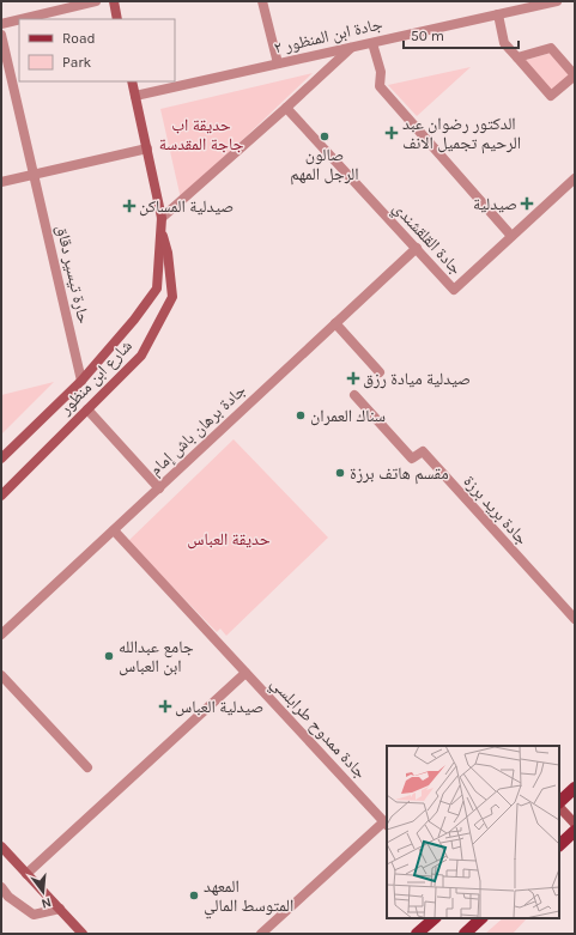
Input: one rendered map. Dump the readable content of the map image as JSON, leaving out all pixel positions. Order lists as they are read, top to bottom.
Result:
{
  "streets": {
    "main road": ["شارع ابن منظور"],
    "street": [
      "جادة ابن المنظور ٢",
      "جادة القلقشندي",
      "حارة تيسير دقاق",
      "جادة برهان باش إمام",
      "جادة بريد برزة",
      "جادة ممدوح طرابلسي"
    ]
  },
  "crossings": [
    ["جادة ابن المنظور ٢", "شارع ابن منظور"],
    ["جادة القلقشندي", "جادة برهان باش إمام"],
    ["حارة تيسير دقاق", "شارع ابن منظور"],
    ["جادة برهان باش إمام", "جادة ممدوح طرابلسي"]
  ],
  "parks": ["حديقة اب جاجة المقدسة", "حديقة العباس"],
  "places": {
    "health": [
      "الدكتور رضوان عبد الرحيم تجميل الانف",
      "صيدلية",
      "صيدلية المساكن",
      "صيدلية ميادة رزق",
      "صيدلية العباس"
    ],
    "other": [
      "صالون الرجل المهم",
      "سناك العمران",
      "مقسم هاتف برزة",
      "جامع عبدالله ابن العباس",
      "المعهد المتوسط المالي"
    ]
  },
  "legend": ["Road", "Park"],
  "scale_bar": "50 m",
  "north": "bottom"
}
